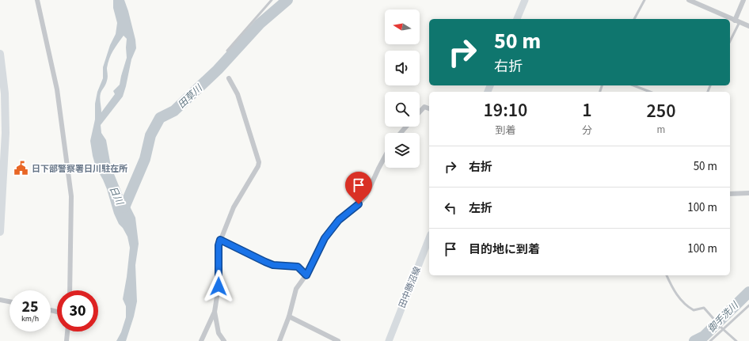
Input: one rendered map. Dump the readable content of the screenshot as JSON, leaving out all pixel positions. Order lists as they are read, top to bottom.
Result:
{
  "streets": {
    "main road": ["田中勝沼線"]
  },
  "water": ["田草川", "日川", "御手洗川"],
  "places": {
    "public building": ["日下部警察署日川駐在所"]
  },
  "north": "left",
  "page": {
    "turn": ["50 m", "右折"],
    "eta": [
      "19:10",
      "到着",
      "1",
      "分",
      "250",
      "m"
    ],
    "list": [
      {
        "name": "右折",
        "value": "50 m"
      },
      {
        "name": "左折",
        "value": "100 m"
      },
      {
        "name": "目的地に到着",
        "value": "100 m"
      }
    ],
    "speed": "25 km/h",
    "limit": "30"
  }
}
